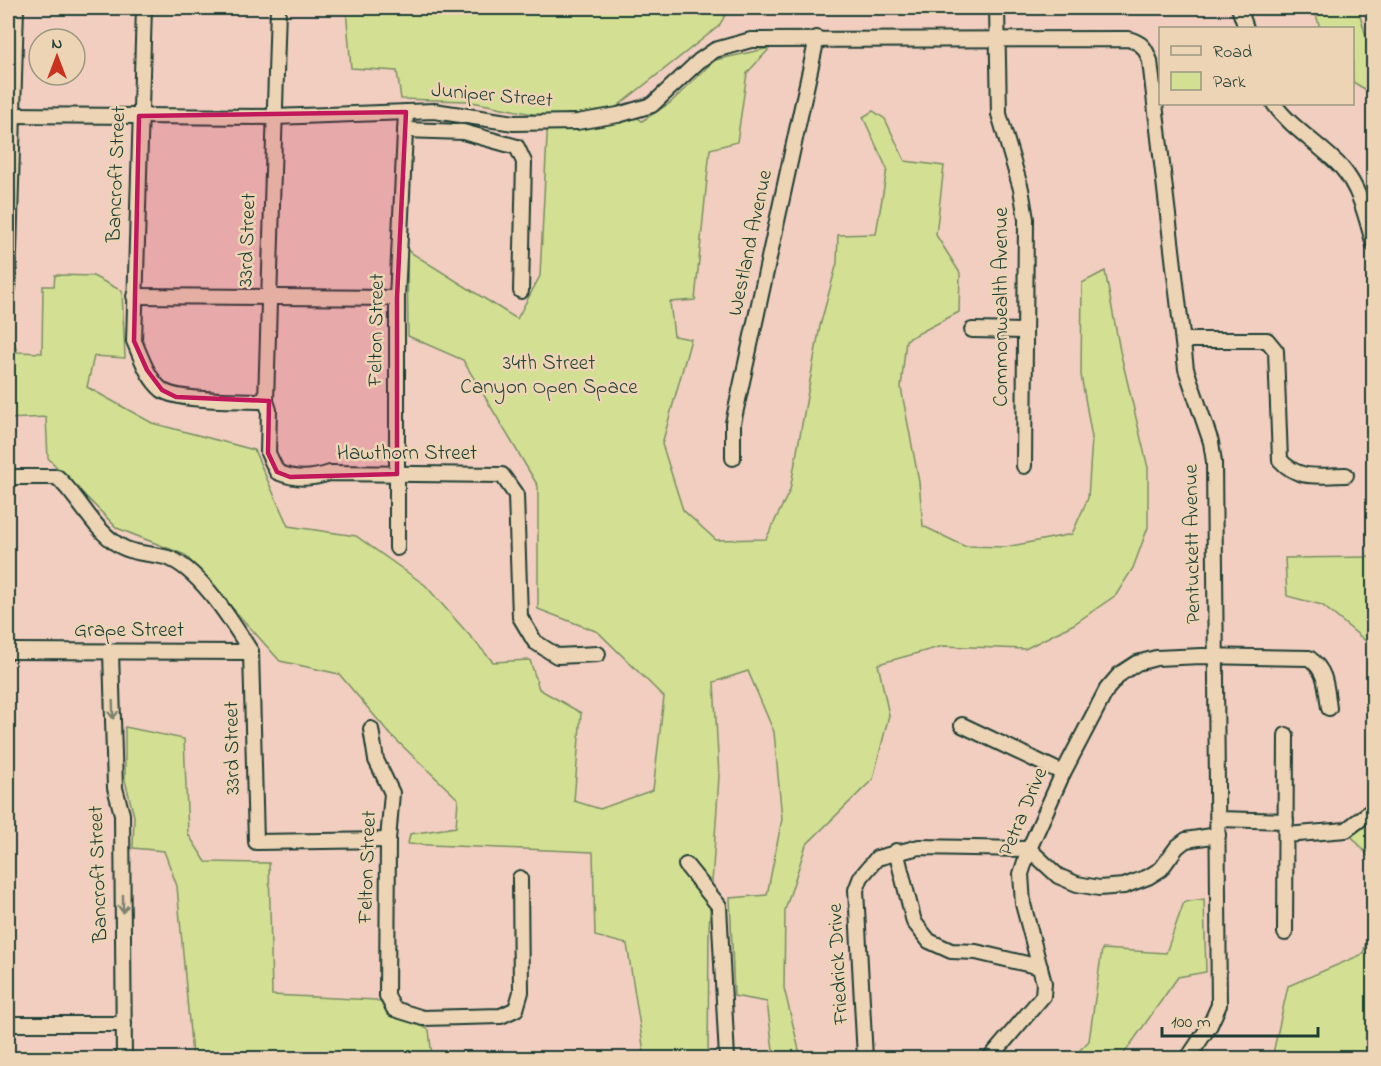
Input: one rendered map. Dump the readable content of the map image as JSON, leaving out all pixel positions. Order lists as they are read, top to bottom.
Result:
{
  "streets": {
    "street": [
      "Juniper Street",
      "Bancroft Street",
      "33rd Street",
      "Westland Avenue",
      "Commonwealth Avenue",
      "Felton Street",
      "Hawthorn Street",
      "Pentuckett Avenue",
      "Grape Street",
      "Petra Drive",
      "Friedrick Drive"
    ]
  },
  "crossings": [
    ["Juniper Street", "Bancroft Street"],
    ["Juniper Street", "33rd Street"],
    ["Juniper Street", "Westland Avenue"],
    ["Juniper Street", "Commonwealth Avenue"],
    ["Juniper Street", "Felton Street"],
    ["Juniper Street", "Pentuckett Avenue"],
    ["Bancroft Street", "33rd Street"],
    ["Bancroft Street", "Grape Street"],
    ["33rd Street", "Felton Street"],
    ["33rd Street", "Hawthorn Street"],
    ["33rd Street", "Grape Street"],
    ["Felton Street", "Hawthorn Street"],
    ["Pentuckett Avenue", "Petra Drive"]
  ],
  "one_way": ["Bancroft Street"],
  "parks": ["34th Street Canyon Open Space"],
  "legend": ["Road", "Park"],
  "scale_bar": "100 m",
  "north": "top"
}
